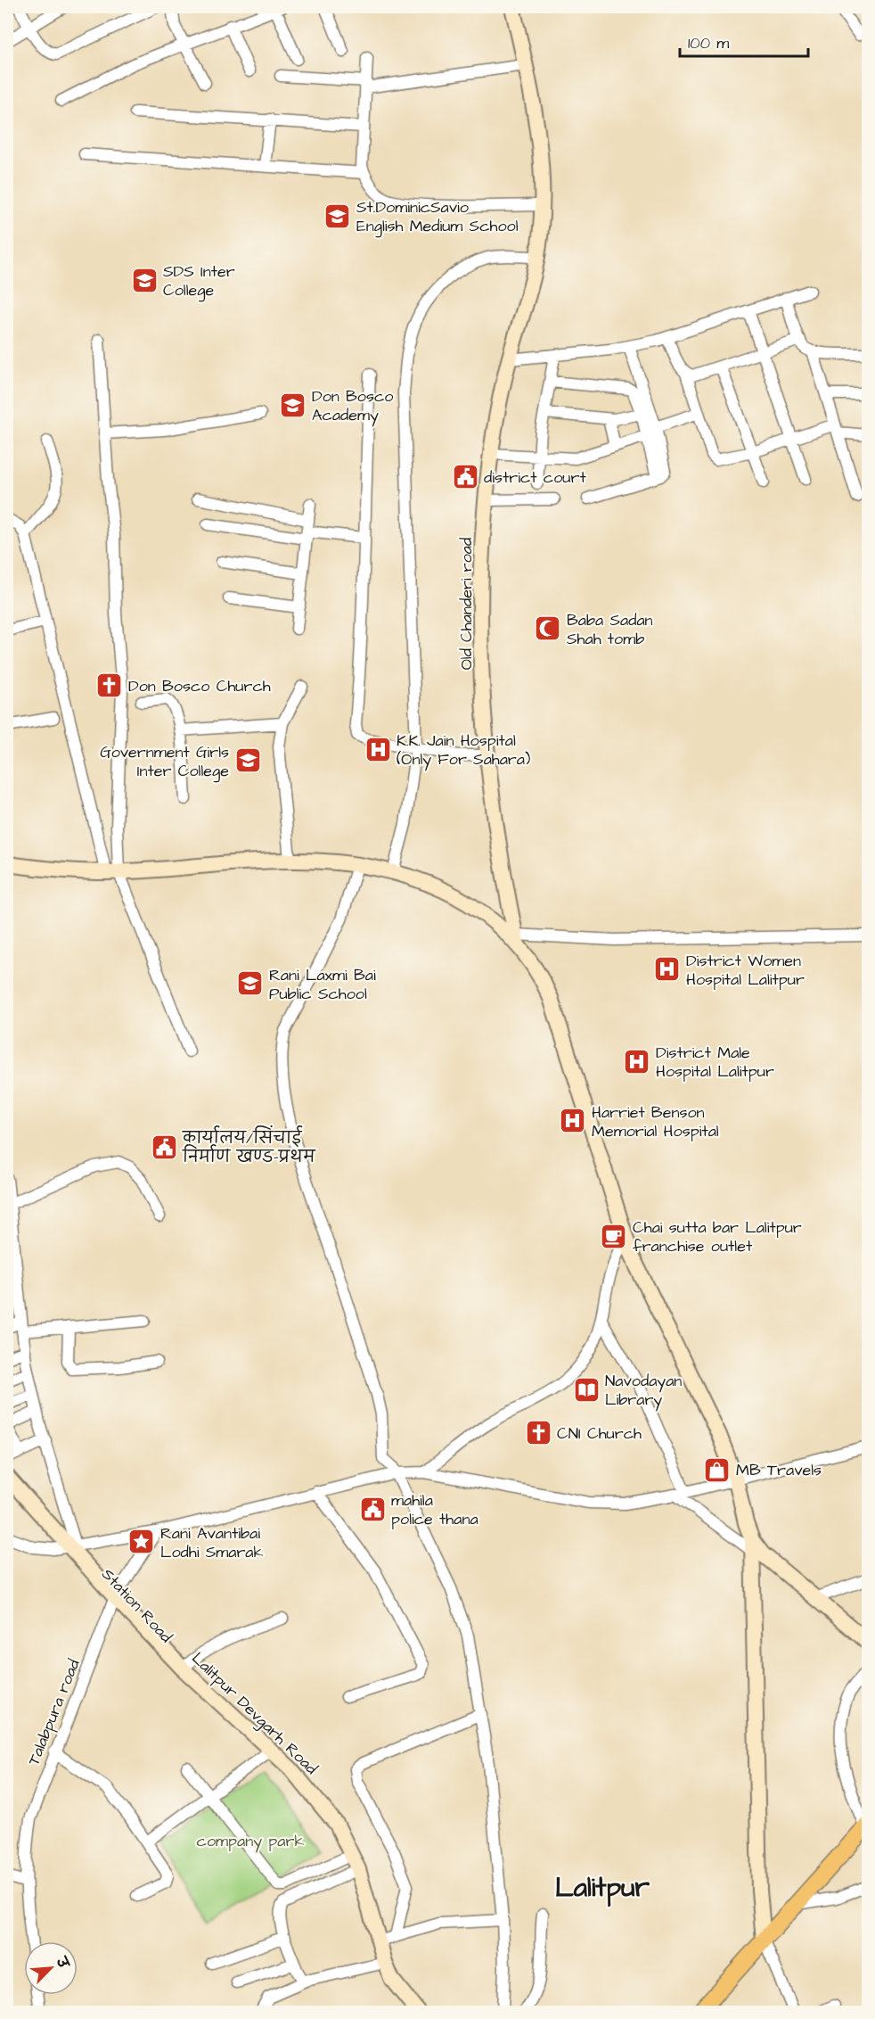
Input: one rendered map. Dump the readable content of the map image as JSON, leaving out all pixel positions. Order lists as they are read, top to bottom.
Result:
{
  "streets": {
    "street": [
      "Old Chanderi road",
      "Station Road",
      "Talabpura road",
      "Lalitpur Devgarh Road"
    ]
  },
  "crossings": [
    ["Station Road", "Talabpura road"],
    ["Station Road", "Lalitpur Devgarh Road"],
    ["Talabpura road", "Lalitpur Devgarh Road"]
  ],
  "districts": ["Lalitpur"],
  "parks": ["company park"],
  "places": {
    "school or university": [
      "St.DominicSavio English Medium School",
      "SDS Inter College",
      "Don Bosco Academy",
      "Government Girls Inter College",
      "Rani Laxmi Bai Public School"
    ],
    "public building": ["district court", "कार्यालय/सिंचाई निर्माण खण्ड-प्रथम", "mahila police thana"],
    "mosque": ["Baba Sadan Shah tomb"],
    "church": ["Don Bosco Church", "CNI Church"],
    "hospital": [
      "K.K. Jain Hospital (Only For Sahara)",
      "District Women Hospital Lalitpur",
      "District Male Hospital Lalitpur",
      "Harriet Benson Memorial Hospital"
    ],
    "cafe": ["Chai sutta bar Lalitpur franchise outlet"],
    "library": ["Navodayan Library"],
    "shop": ["MB Travels"],
    "place": ["Rani Avantibai Lodhi Smarak"]
  },
  "scale_bar": "100 m",
  "north": "top right"
}
